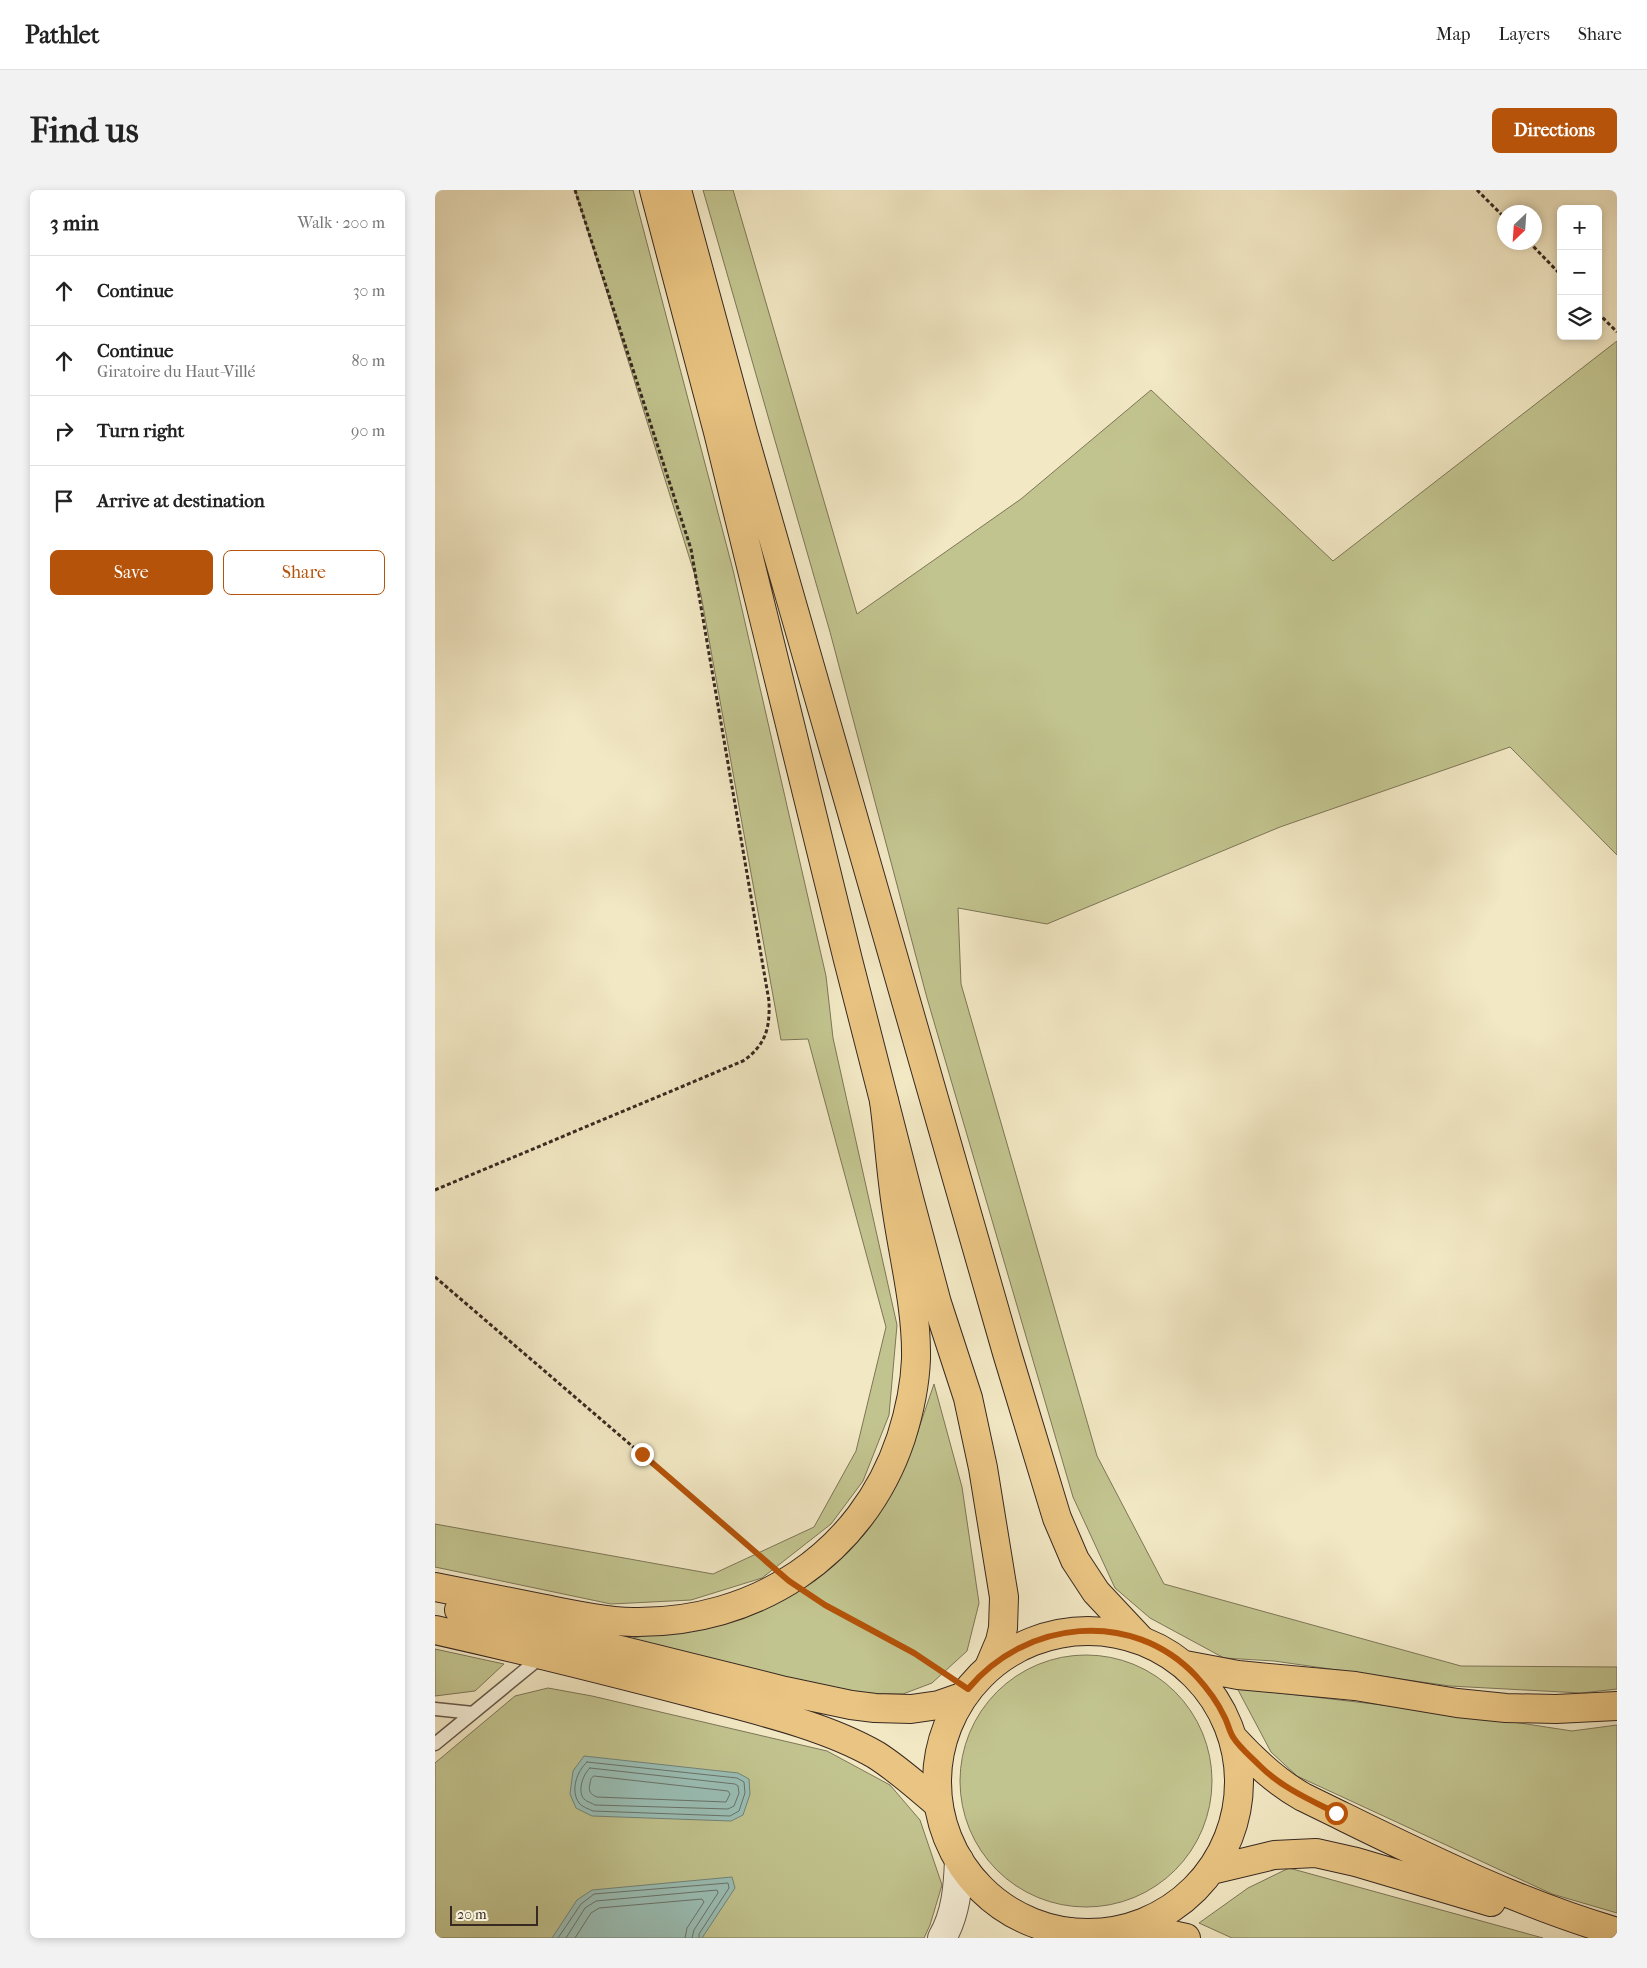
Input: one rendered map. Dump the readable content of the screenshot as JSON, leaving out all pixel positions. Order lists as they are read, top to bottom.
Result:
{
  "scale_bar": "20 m",
  "north": "bottom left",
  "page": {
    "header": "Pathlet",
    "nav": ["Map", "Layers", "Share"],
    "buttons": [
      "Directions",
      ["Save", "Share"]
    ],
    "title": "Find us",
    "heading": ["3 min", "Walk · 200 m"],
    "map_buttons": ["+", "−"],
    "list": [
      ["Continue", "30 m"],
      ["Continue", "Giratoire du Haut-Villé", "80 m"],
      ["Turn right", "90 m"],
      "Arrive at destination"
    ],
    "scale": "20 m"
  }
}
